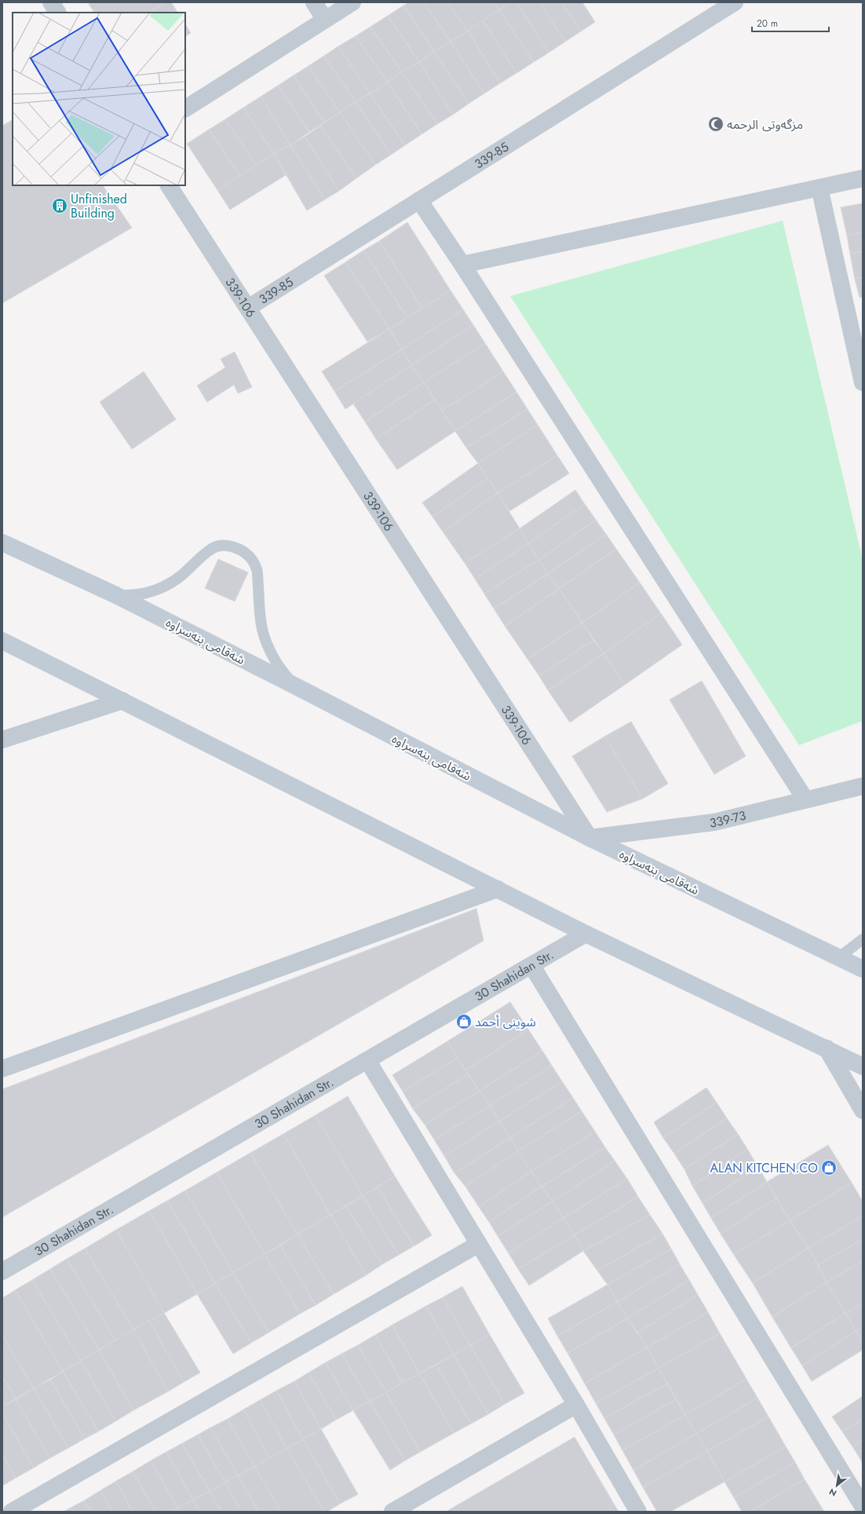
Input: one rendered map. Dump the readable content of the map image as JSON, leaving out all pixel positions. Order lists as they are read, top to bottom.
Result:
{
  "streets": {
    "main road": ["شەقامی بنەسراوە"],
    "street": [
      "339-85",
      "339-106",
      "339-73",
      "30 Shahidan Str."
    ]
  },
  "crossings": [
    ["339-85", "339-106"],
    ["339-106", "شەقامی بنەسراوە"],
    ["339-106", "339-73"],
    ["شەقامی بنەسراوە", "339-73"]
  ],
  "places": {
    "mosque": ["مزگەوتی الرحمە"],
    "building": ["Unfinished Building"],
    "shop": ["شوینی أحمد", "ALAN KITCHEN.CO"]
  },
  "scale_bar": "20 m",
  "north": "bottom left"
}
